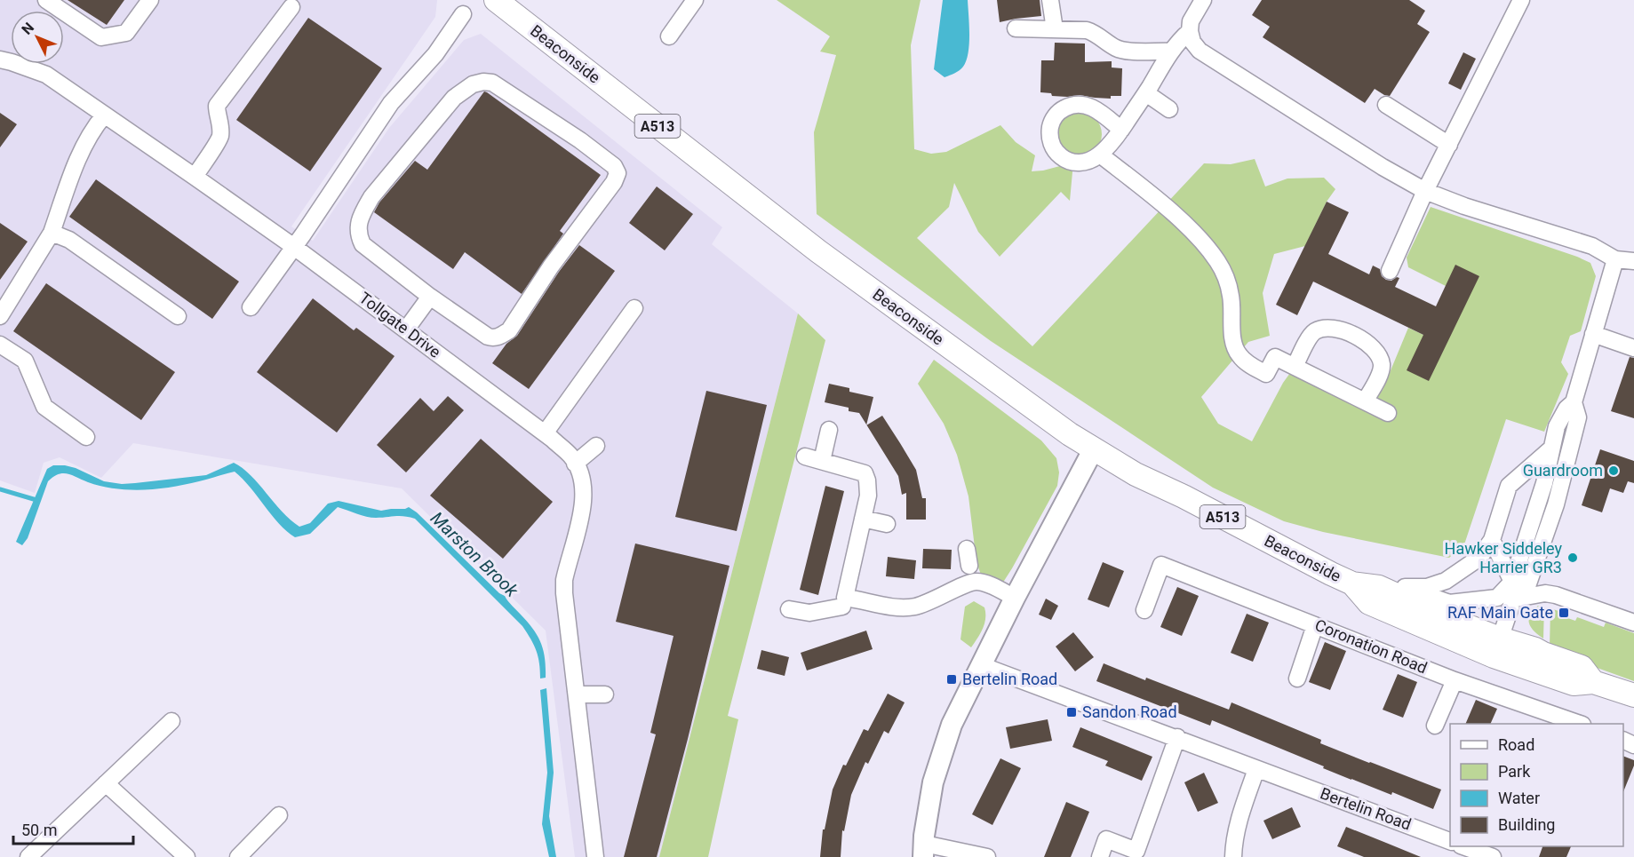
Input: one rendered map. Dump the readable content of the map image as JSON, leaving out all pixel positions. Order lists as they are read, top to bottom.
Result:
{
  "streets": {
    "highway": ["Beaconside", "A513"],
    "street": ["Tollgate Drive", "Coronation Road", "Bertelin Road"]
  },
  "water": ["Marston Brook"],
  "places": {
    "other": ["Guardroom", "Hawker Siddeley Harrier GR3"],
    "transit": ["RAF Main Gate", "Bertelin Road", "Sandon Road"]
  },
  "legend": [
    "Road",
    "Park",
    "Water",
    "Building"
  ],
  "scale_bar": "50 m",
  "north": "top left"
}
